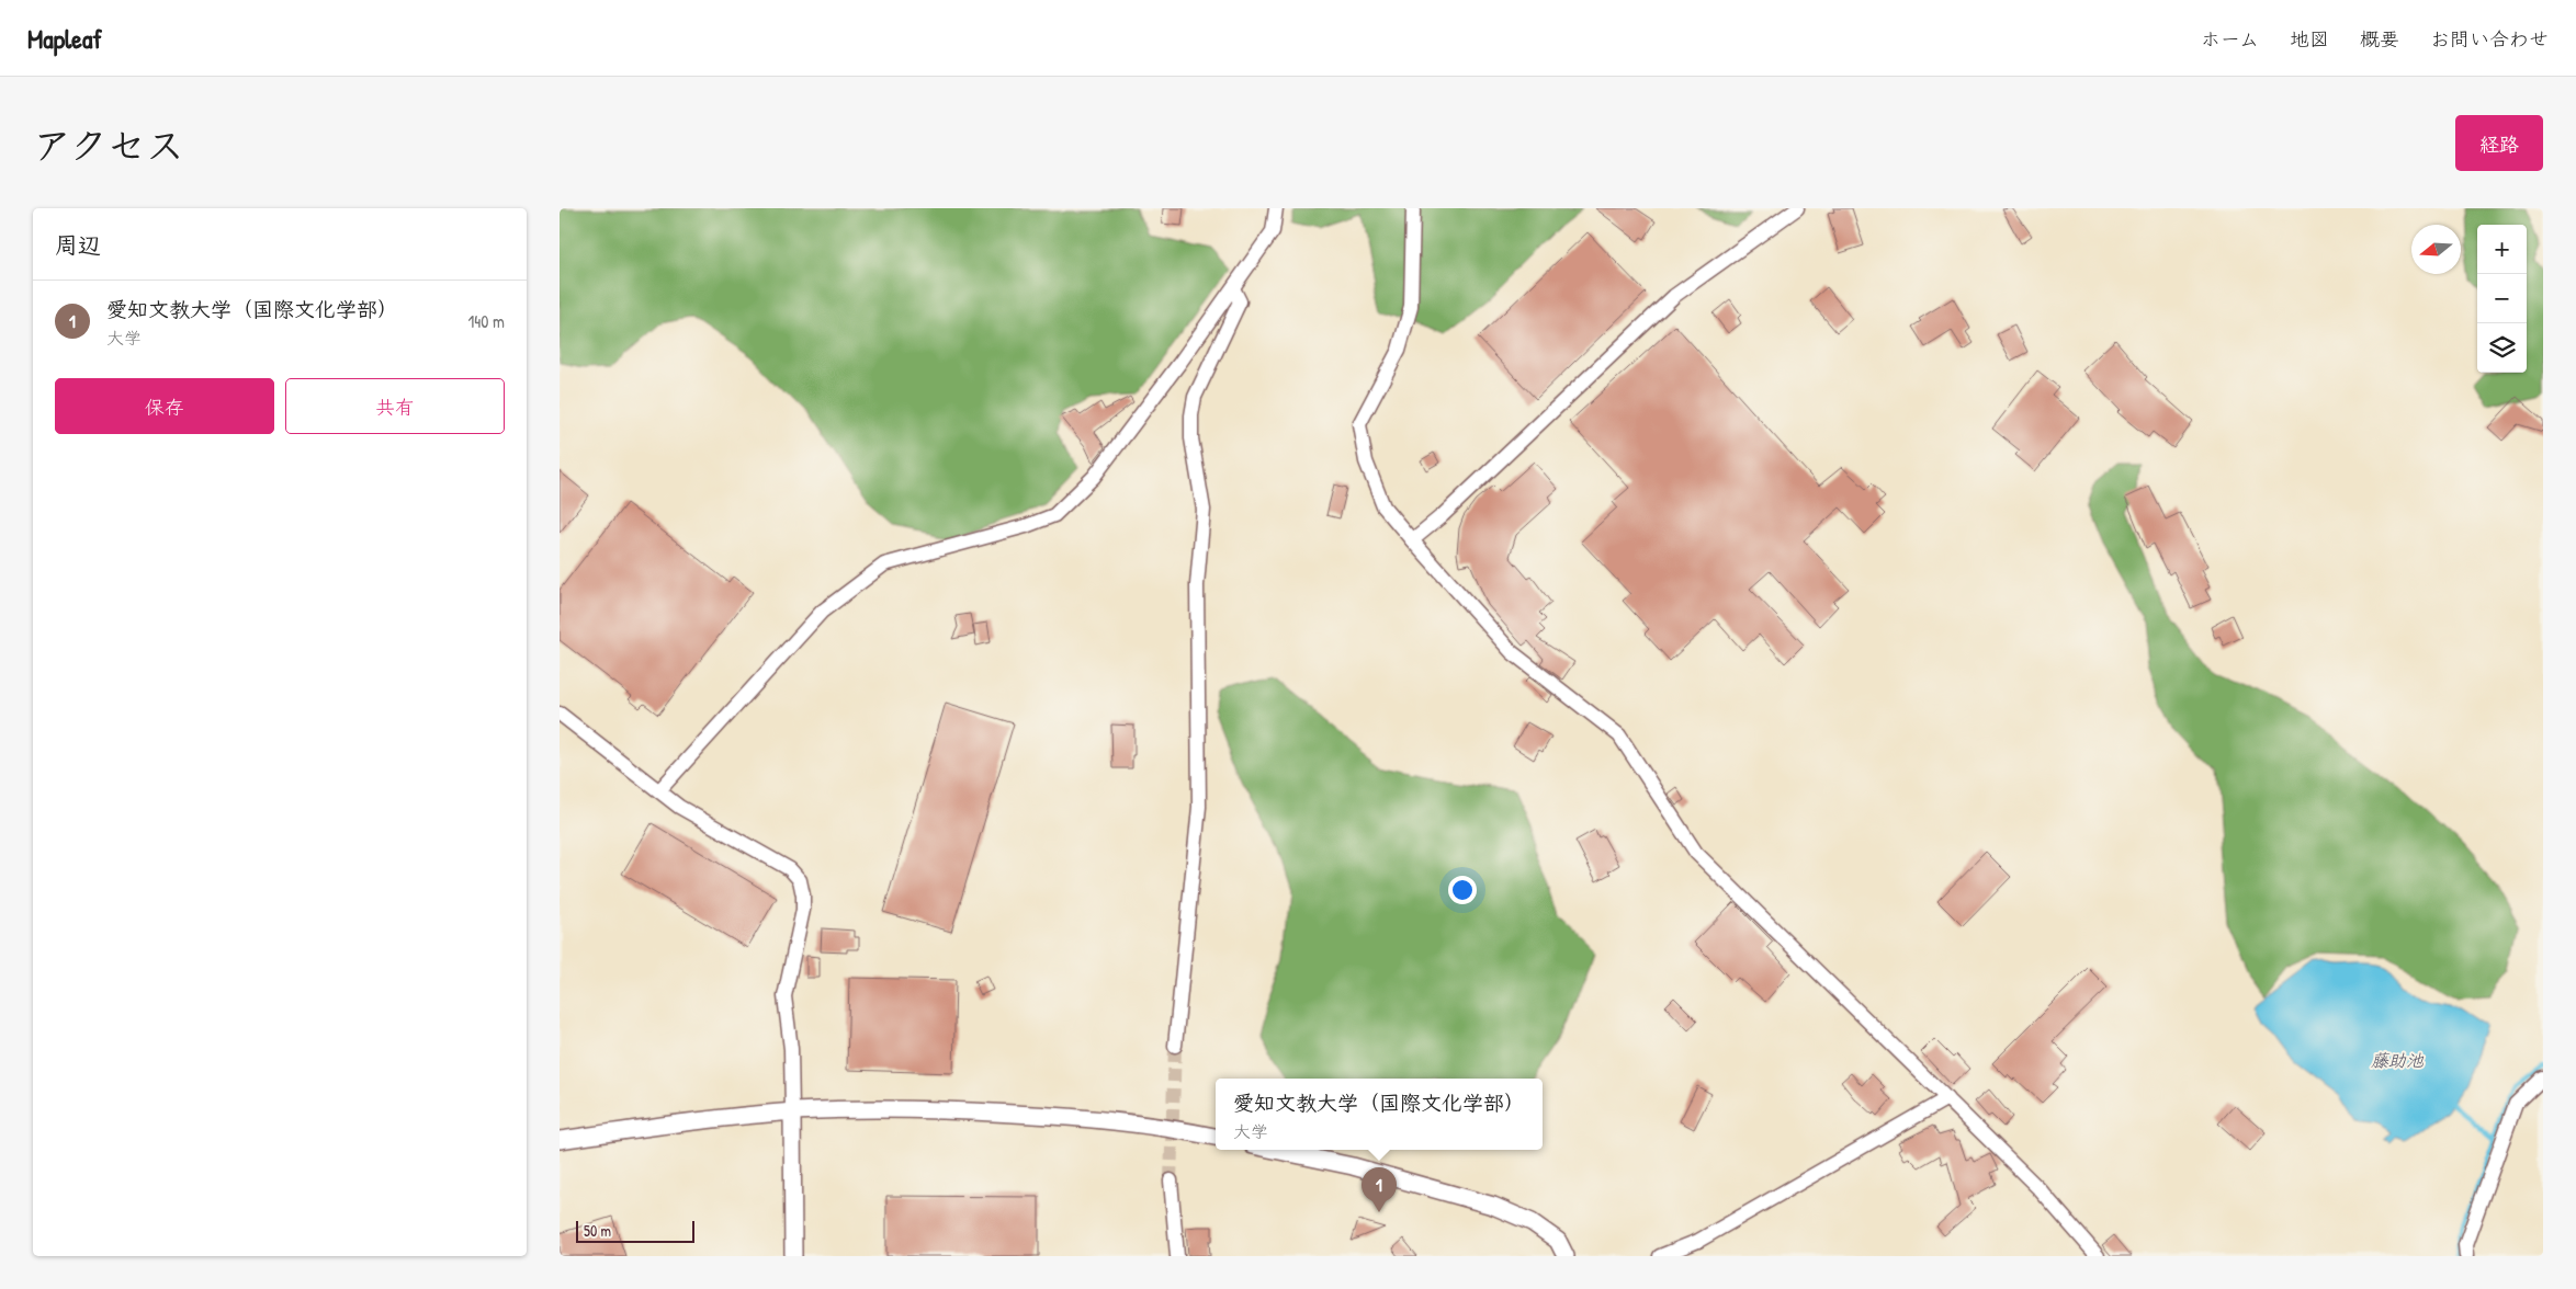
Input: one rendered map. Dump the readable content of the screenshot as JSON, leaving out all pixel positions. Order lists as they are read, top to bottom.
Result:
{
  "water": ["藤助池"],
  "scale_bar": "50 m",
  "north": "left",
  "page": {
    "header": "Mapleaf",
    "nav": [
      "ホーム",
      "地図",
      "概要",
      "お問い合わせ"
    ],
    "title": "アクセス",
    "buttons": [
      "経路",
      ["保存", "共有"]
    ],
    "heading": "周辺",
    "map_buttons": ["+", "−"],
    "list": [
      {
        "mark": "1",
        "name": "愛知文教大学（国際文化学部）",
        "note": "大学",
        "value": "140 m"
      }
    ],
    "popup": ["愛知文教大学（国際文化学部）", "大学"],
    "pins": "1",
    "scale": "50 m"
  }
}
